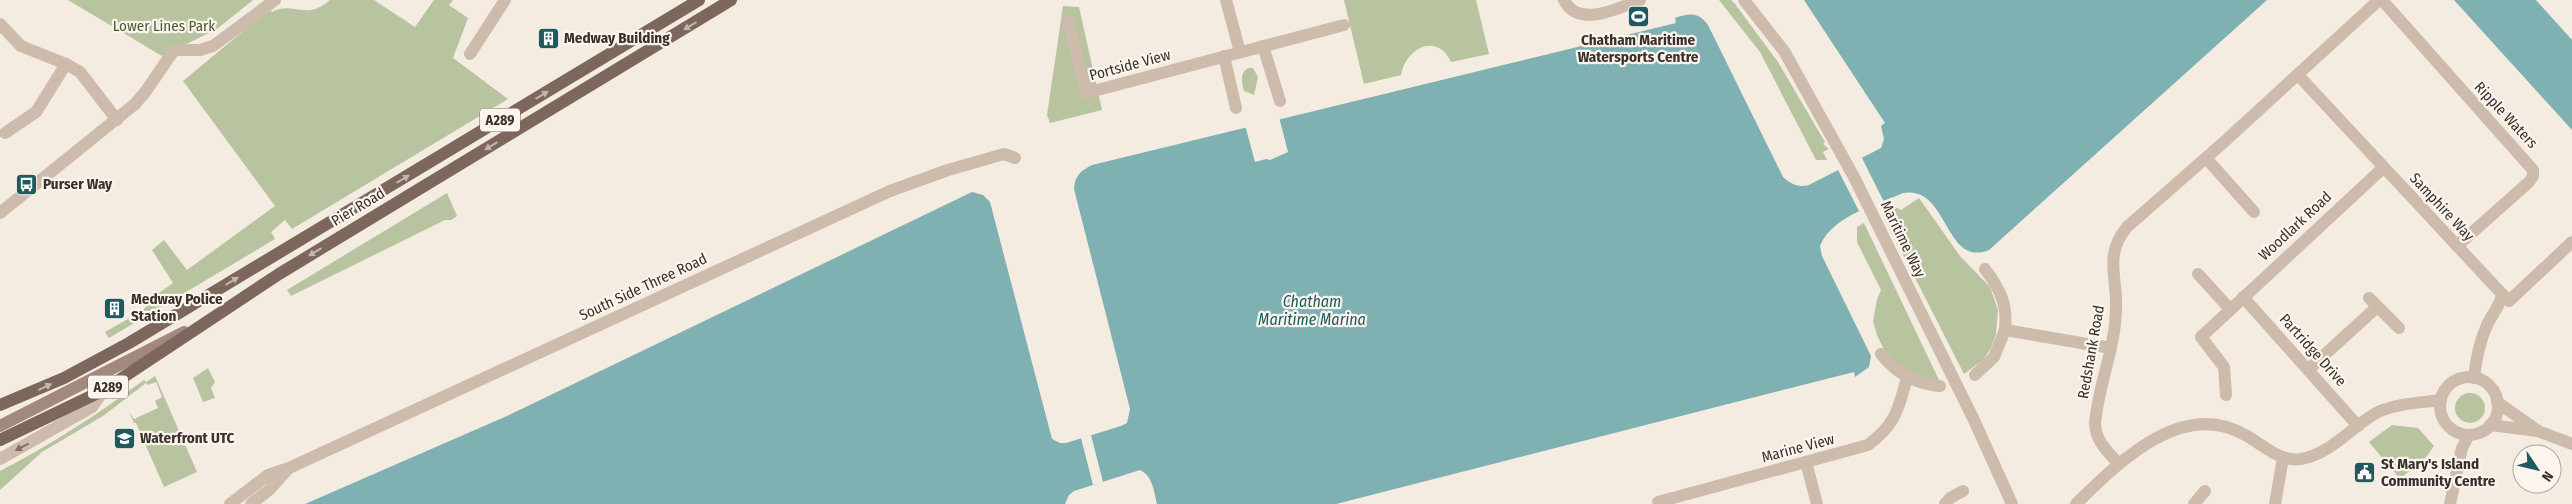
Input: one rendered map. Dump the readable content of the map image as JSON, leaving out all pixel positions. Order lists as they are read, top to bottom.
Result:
{
  "streets": {
    "main road": ["A289", "Pier Road"],
    "street": [
      "Portside View",
      "Ripple Waters",
      "Samphire Way",
      "Woodlark Road",
      "Maritime Way",
      "South Side Three Road",
      "Partridge Drive",
      "Redshank Road",
      "Marine View"
    ]
  },
  "crossings": [
    ["Ripple Waters", "Samphire Way"],
    ["Ripple Waters", "Redshank Road"],
    ["Samphire Way", "Woodlark Road"],
    ["Samphire Way", "Redshank Road"],
    ["Woodlark Road", "Partridge Drive"]
  ],
  "water": ["Chatham Maritime Marina"],
  "parks": ["Lower Lines Park"],
  "places": {
    "sports": ["Chatham Maritime Watersports Centre"],
    "building": ["Medway Building", "Medway Police Station"],
    "bus stop": ["Purser Way"],
    "school or university": ["Waterfront UTC"],
    "public building": ["St Mary's Island Community Centre"]
  },
  "north": "bottom right"
}
